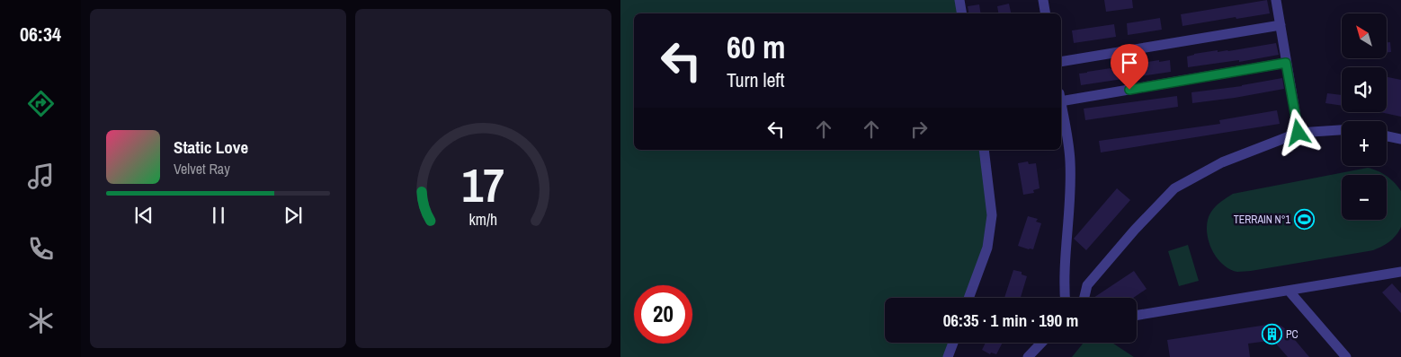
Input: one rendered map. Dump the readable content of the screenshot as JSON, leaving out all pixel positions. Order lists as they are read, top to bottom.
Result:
{
  "places": {
    "sports": ["TERRAIN N°1"],
    "building": ["PC"]
  },
  "north": "top left",
  "page": {
    "tabs": "06:34",
    "map_buttons": ["+", "−"],
    "turn": ["60 m", "Turn left"],
    "song": ["Static Love", "Velvet Ray"],
    "limit": "20",
    "trip": "06:35 · 1 min · 190 m",
    "gauge": ["17", "km/h"]
  }
}
